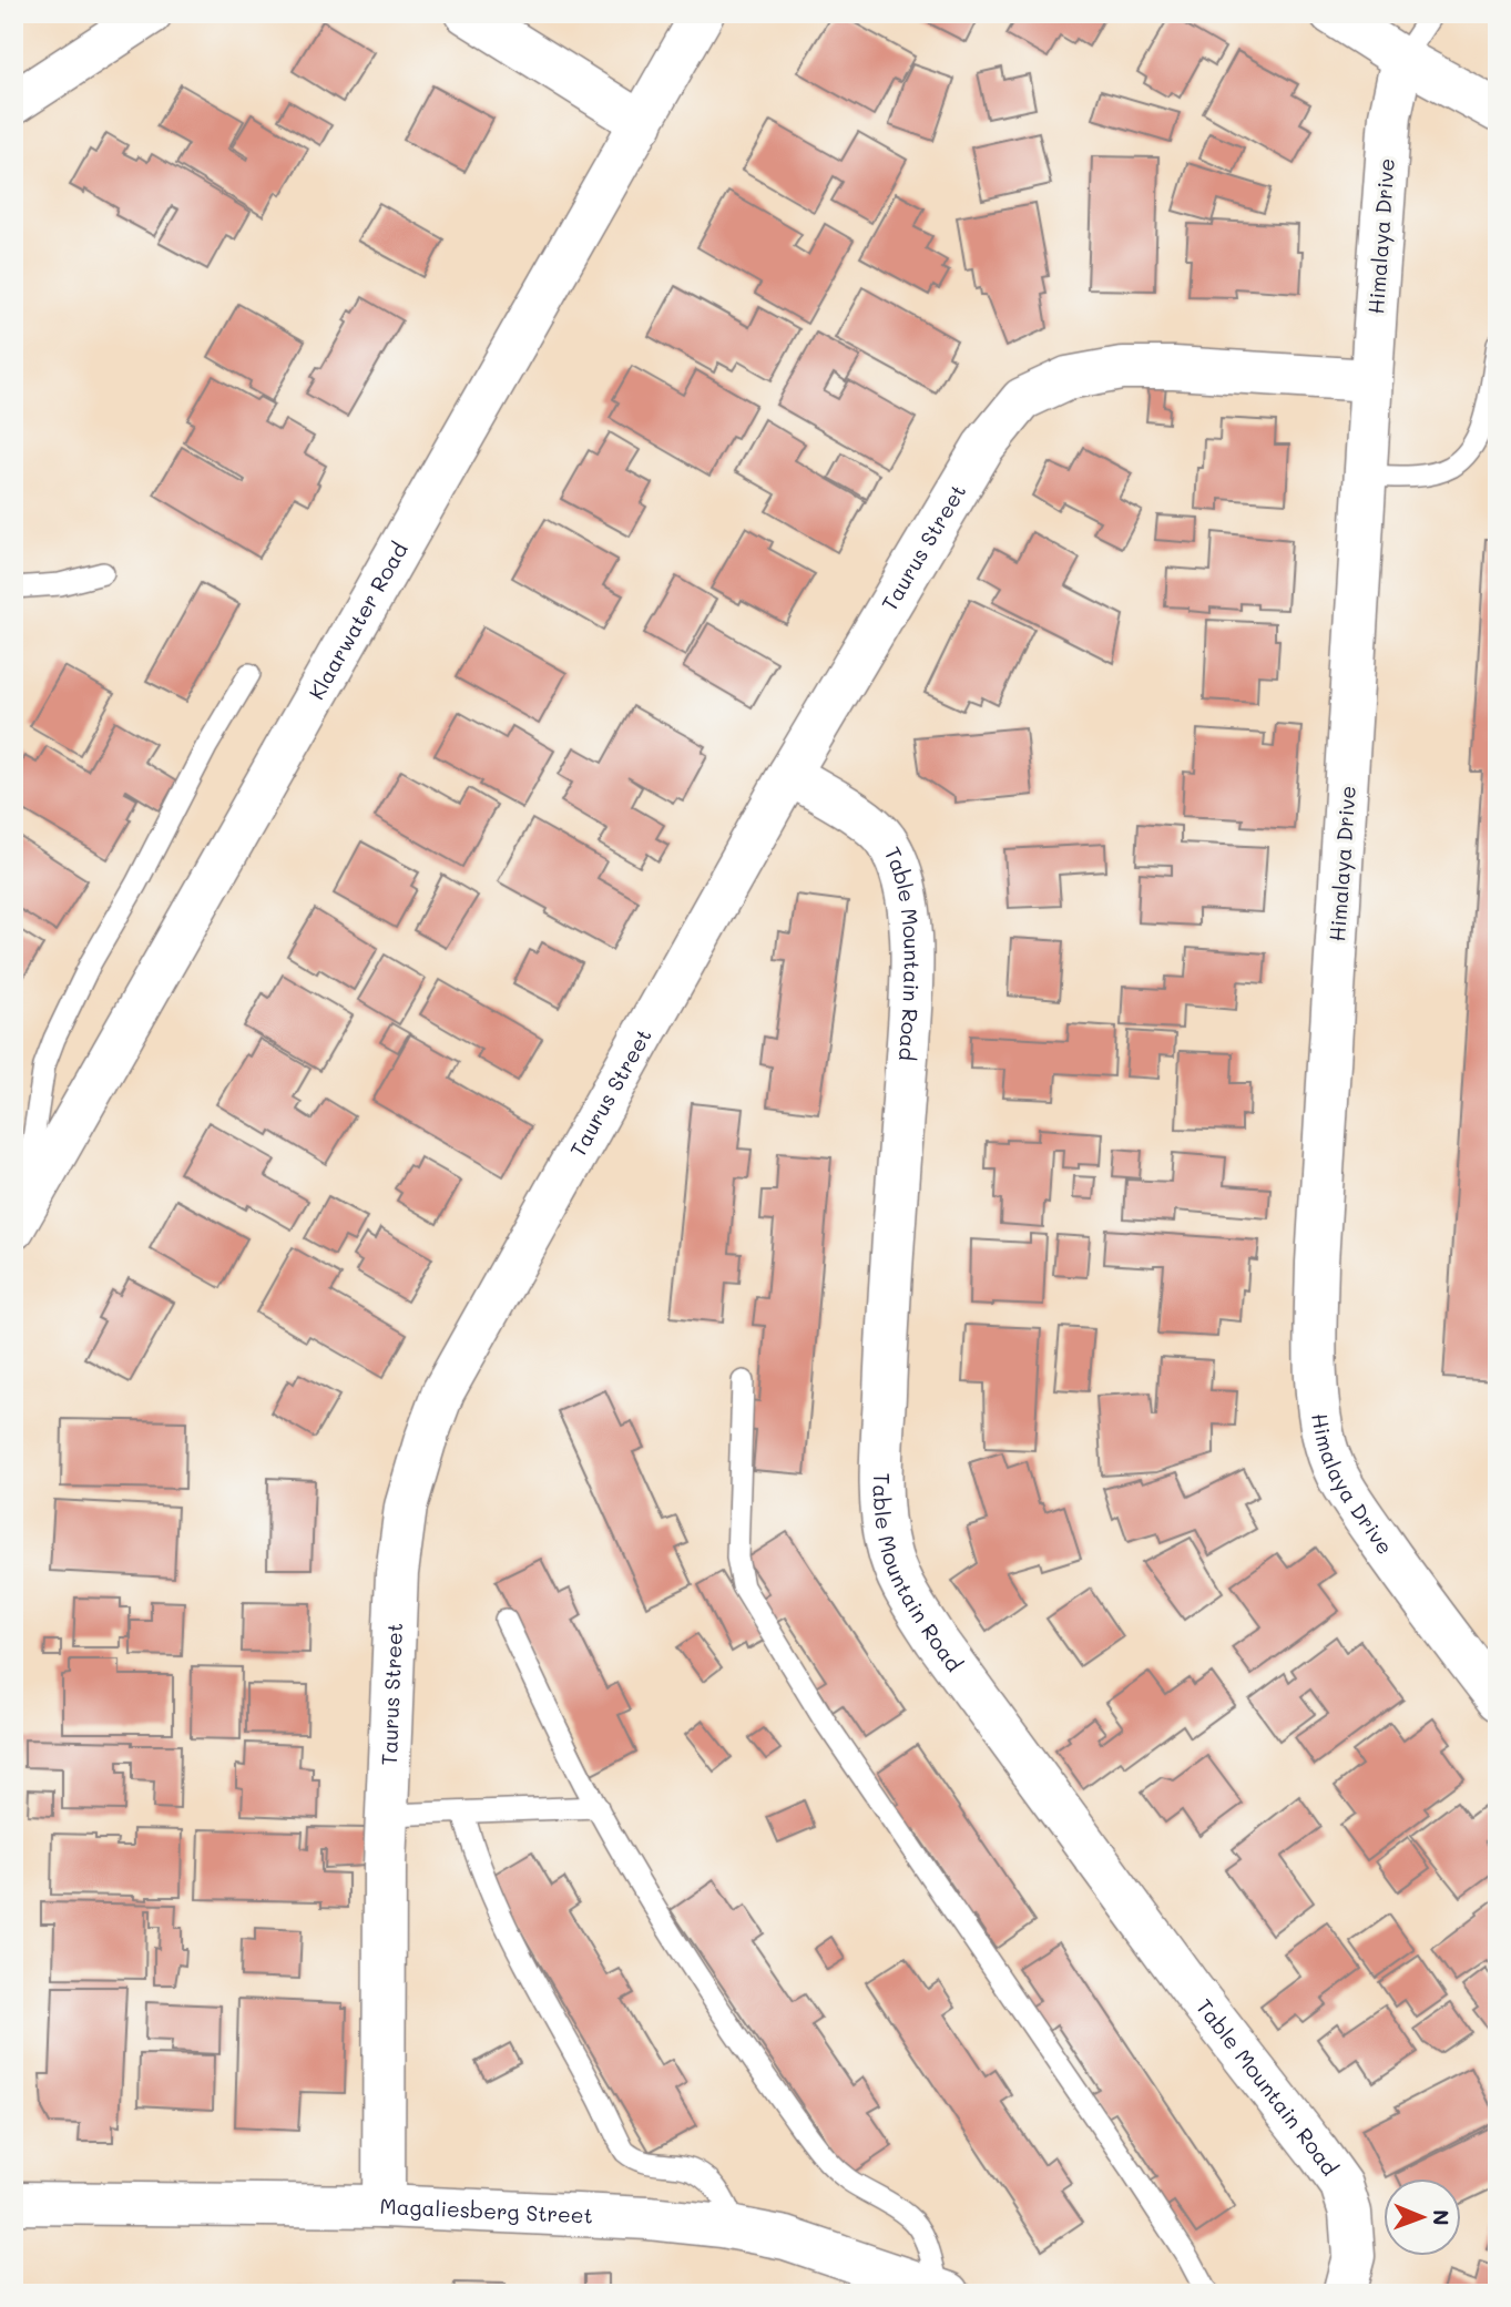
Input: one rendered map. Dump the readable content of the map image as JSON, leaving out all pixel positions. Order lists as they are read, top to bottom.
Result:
{
  "streets": {
    "street": [
      "Himalaya Drive",
      "Taurus Street",
      "Klaarwater Road",
      "Table Mountain Road",
      "Magaliesberg Street"
    ]
  },
  "crossings": [
    ["Himalaya Drive", "Taurus Street"],
    ["Taurus Street", "Table Mountain Road"],
    ["Taurus Street", "Magaliesberg Street"]
  ],
  "north": "right"
}
